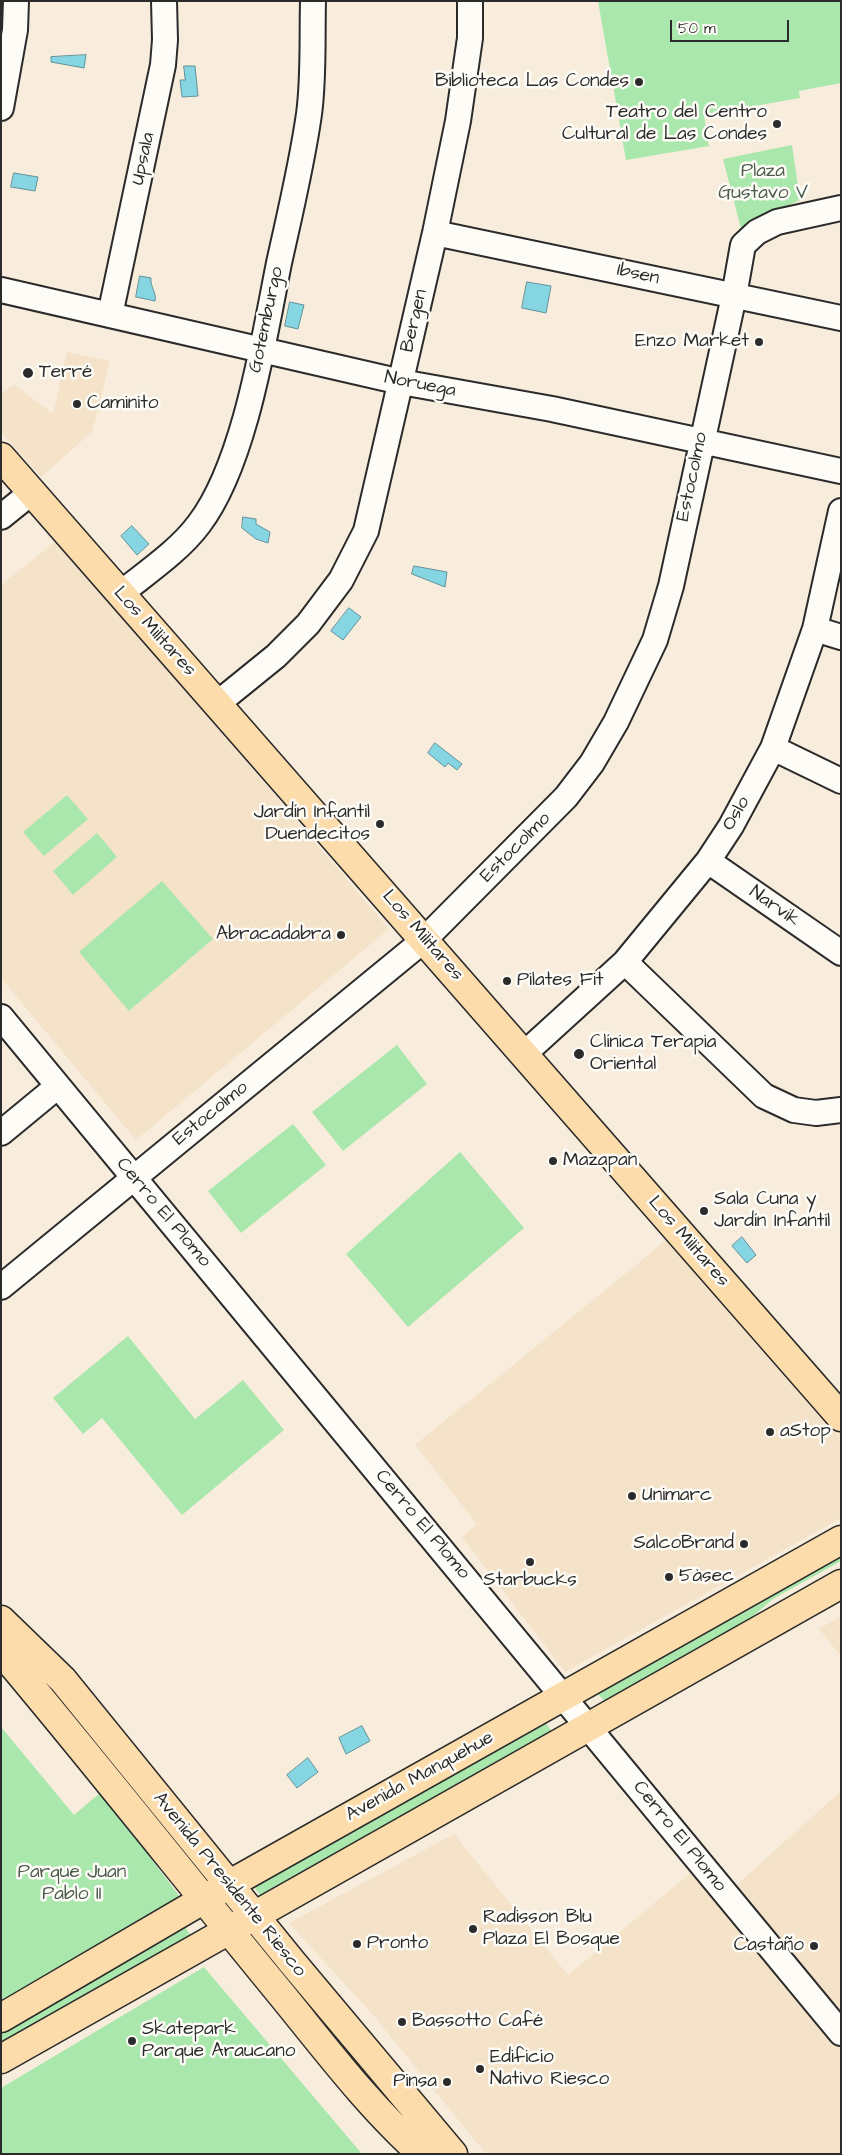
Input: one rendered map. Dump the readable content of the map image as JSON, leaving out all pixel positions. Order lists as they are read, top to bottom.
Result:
{
  "streets": {
    "main road": ["Los Militares", "Avenida Manquehue", "Avenida Presidente Riesco"],
    "street": [
      "Upsala",
      "Ibsen",
      "Gotemburgo",
      "Bergen",
      "Noruega",
      "Estocolmo",
      "Oslo",
      "Narvik",
      "Cerro El Plomo"
    ]
  },
  "crossings": [
    ["Upsala", "Noruega"],
    ["Ibsen", "Bergen"],
    ["Ibsen", "Estocolmo"],
    ["Gotemburgo", "Noruega"],
    ["Gotemburgo", "Los Militares"],
    ["Bergen", "Noruega"],
    ["Bergen", "Los Militares"],
    ["Noruega", "Estocolmo"],
    ["Estocolmo", "Los Militares"],
    ["Estocolmo", "Cerro El Plomo"],
    ["Los Militares", "Oslo"],
    ["Oslo", "Narvik"],
    ["Cerro El Plomo", "Avenida Manquehue"],
    ["Avenida Manquehue", "Avenida Presidente Riesco"]
  ],
  "parks": ["Plaza Gustavo V", "Parque Juan Pablo II"],
  "places": [
    "Biblioteca Las Condes",
    "Teatro del Centro Cultural de Las Condes",
    "Enzo Market",
    "Terré",
    "Caminito",
    "Jardín Infantil Duendecitos",
    "Abracadabra",
    "Pilates Fit",
    "Clínica Terapia Oriental",
    "Mazapan",
    "Sala Cuna y Jardín Infantil",
    "aStop",
    "Unimarc",
    "SalcoBrand",
    "Starbucks",
    "5àsec",
    "Radisson Blu Plaza El Bosque",
    "Pronto",
    "Castaño",
    "Bassotto Café",
    "Skatepark Parque Araucano",
    "Edificio Nativo Riesco",
    "Pinsa"
  ],
  "scale_bar": "50 m"
}
